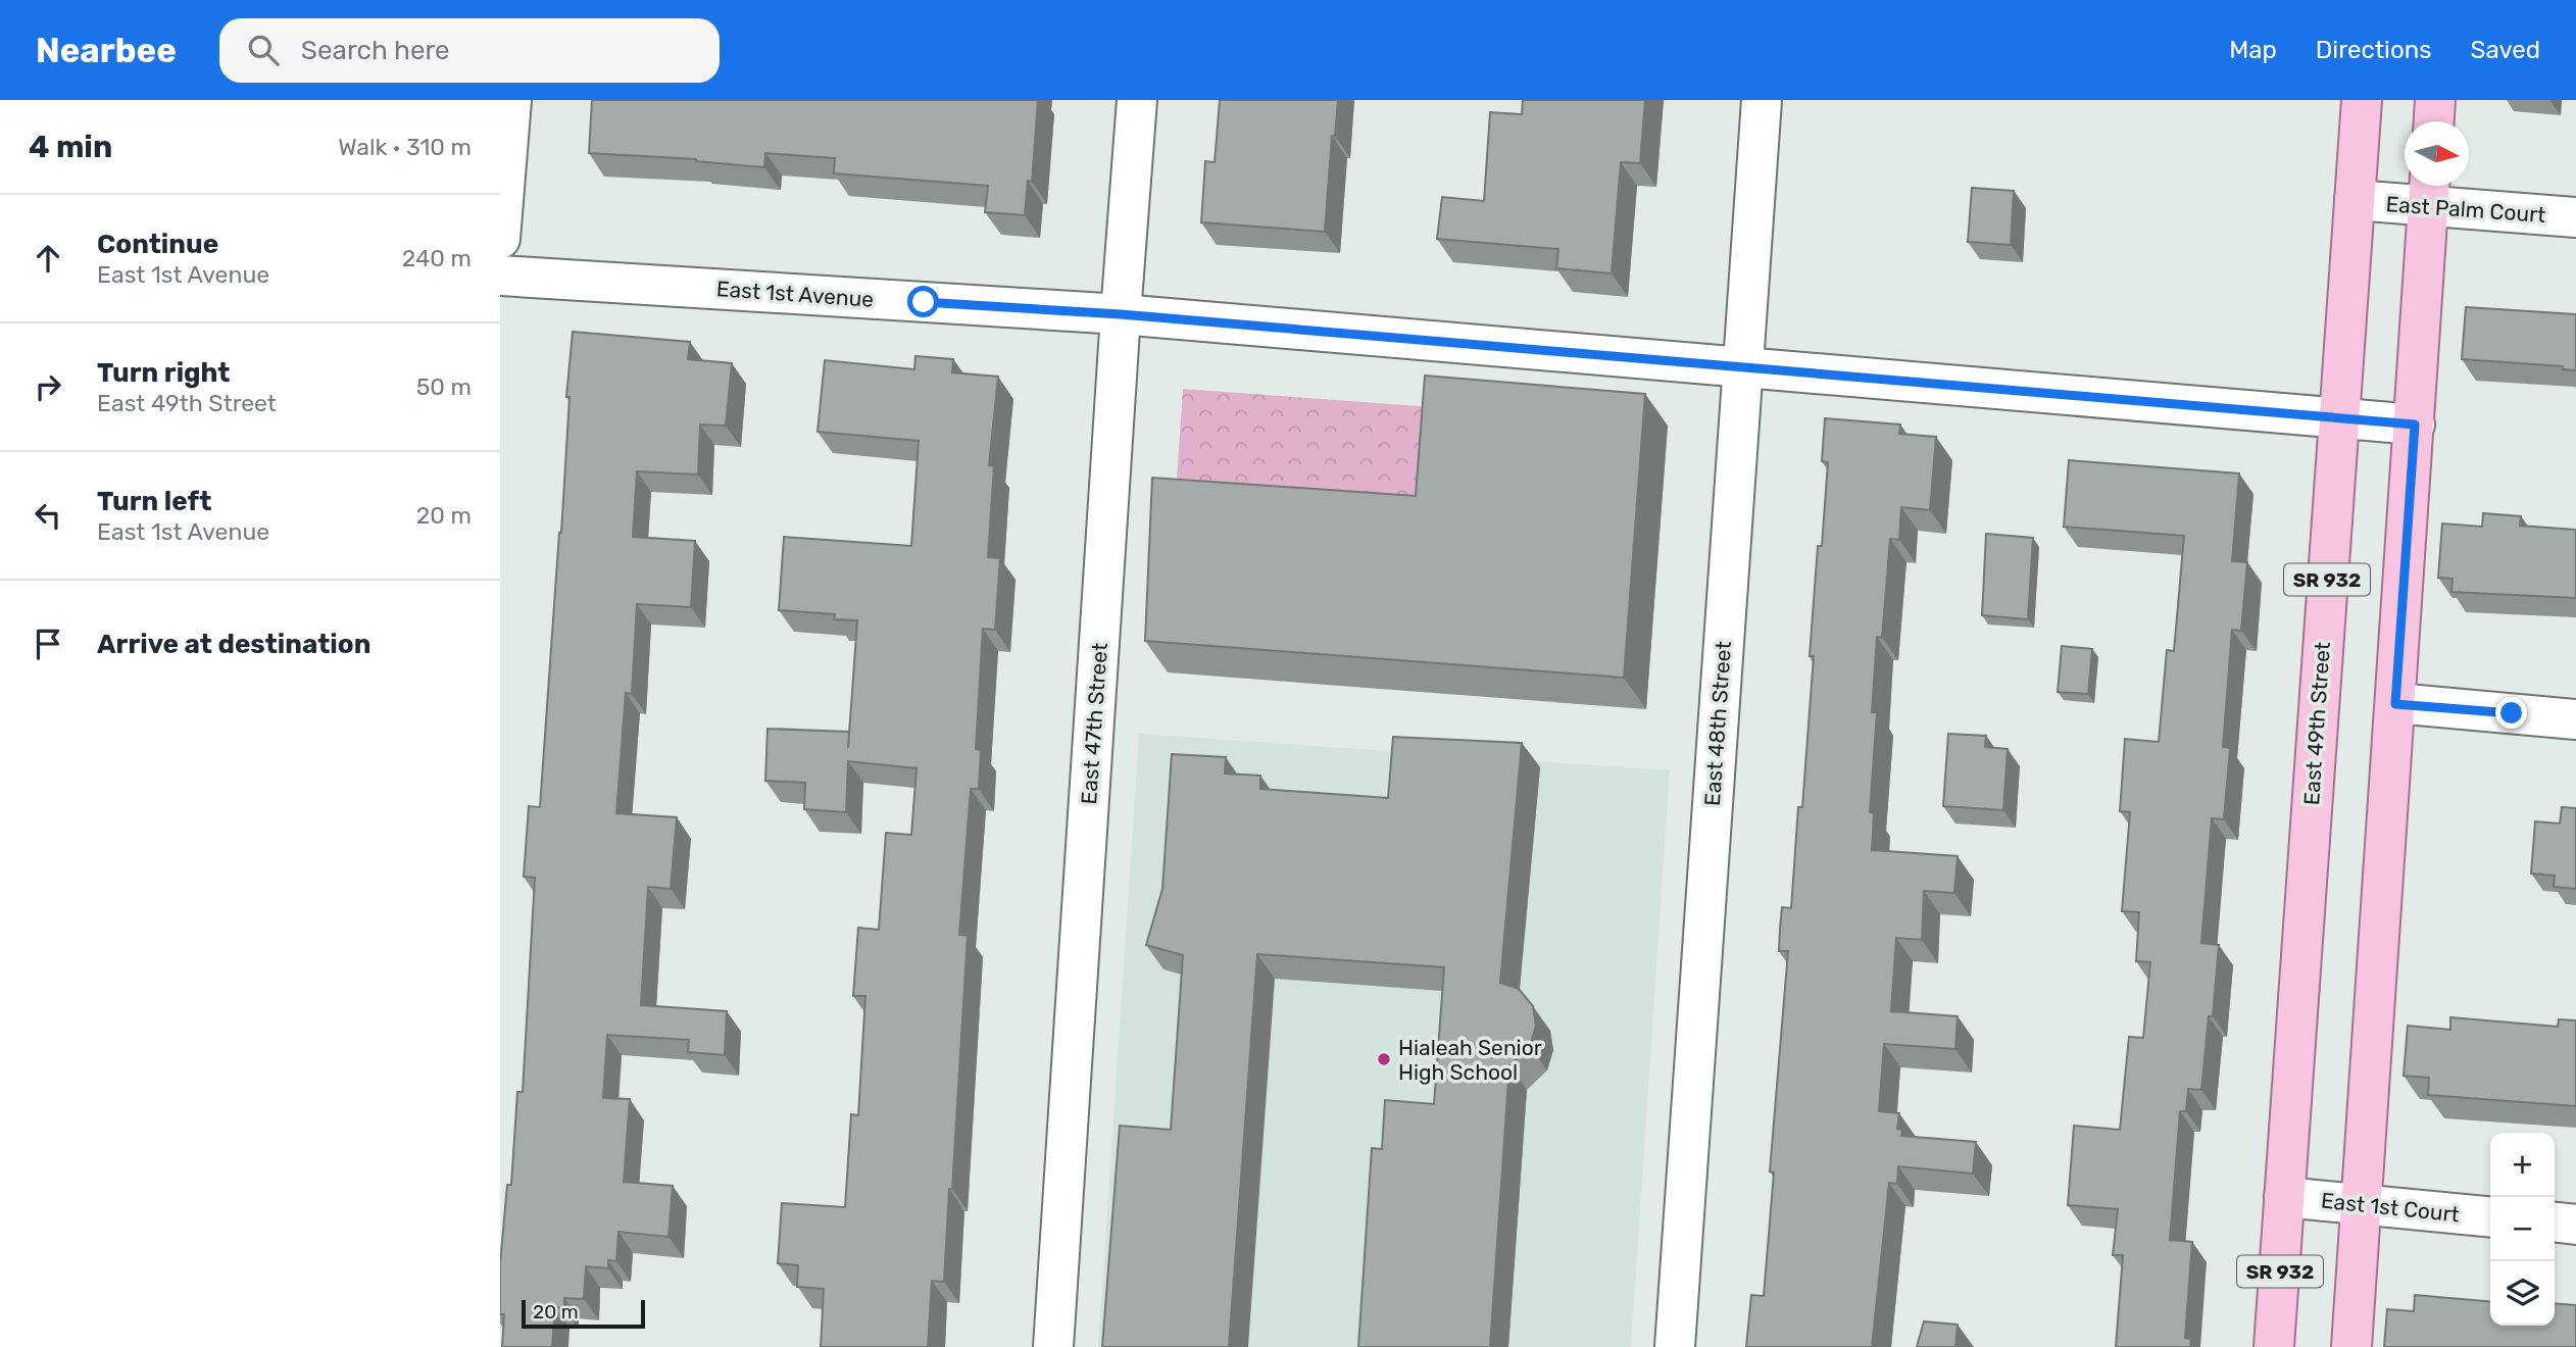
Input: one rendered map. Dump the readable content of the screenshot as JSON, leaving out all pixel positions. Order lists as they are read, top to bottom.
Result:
{
  "streets": {
    "main road": ["SR 932", "East 49th Street"],
    "street": [
      "East Palm Court",
      "East 1st Avenue",
      "East 47th Street",
      "East 48th Street",
      "East 1st Court"
    ]
  },
  "crossings": [
    ["East Palm Court", "East 49th Street"],
    ["East 1st Avenue", "East 47th Street"],
    ["East 1st Avenue", "East 48th Street"],
    ["East 1st Avenue", "East 49th Street"],
    ["East 49th Street", "East 1st Court"]
  ],
  "places": ["Hialeah Senior High School"],
  "scale_bar": "20 m",
  "north": "right",
  "page": {
    "header": "Nearbee",
    "search": "Search here",
    "nav": ["Map", "Directions", "Saved"],
    "heading": ["4 min", "Walk · 310 m"],
    "list": [
      ["Continue", "East 1st Avenue", "240 m"],
      ["Turn right", "East 49th Street", "50 m"],
      ["Turn left", "East 1st Avenue", "20 m"],
      "Arrive at destination"
    ],
    "map_buttons": ["+", "−"],
    "scale": "20 m"
  }
}
